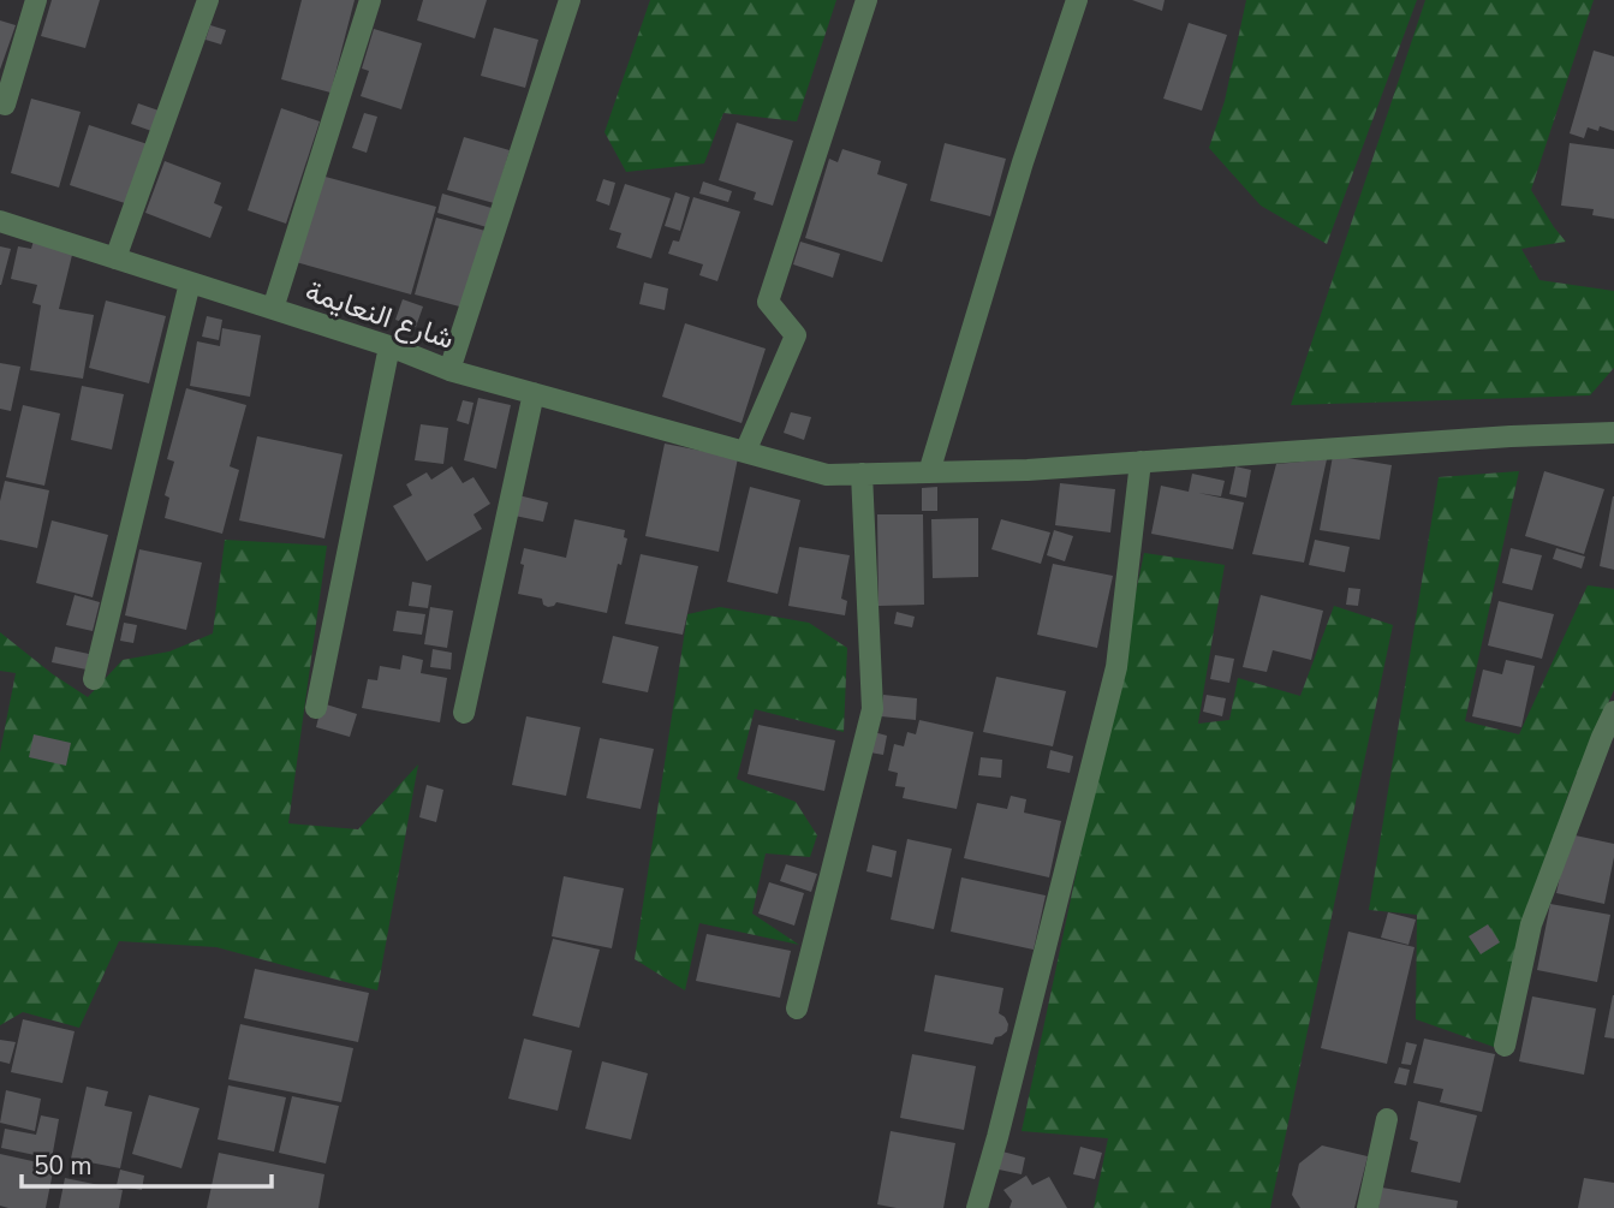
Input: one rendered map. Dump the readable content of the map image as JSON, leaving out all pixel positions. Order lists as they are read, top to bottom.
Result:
{
  "streets": {
    "street": ["شارع النعايمة"]
  },
  "scale_bar": "50 m"
}
